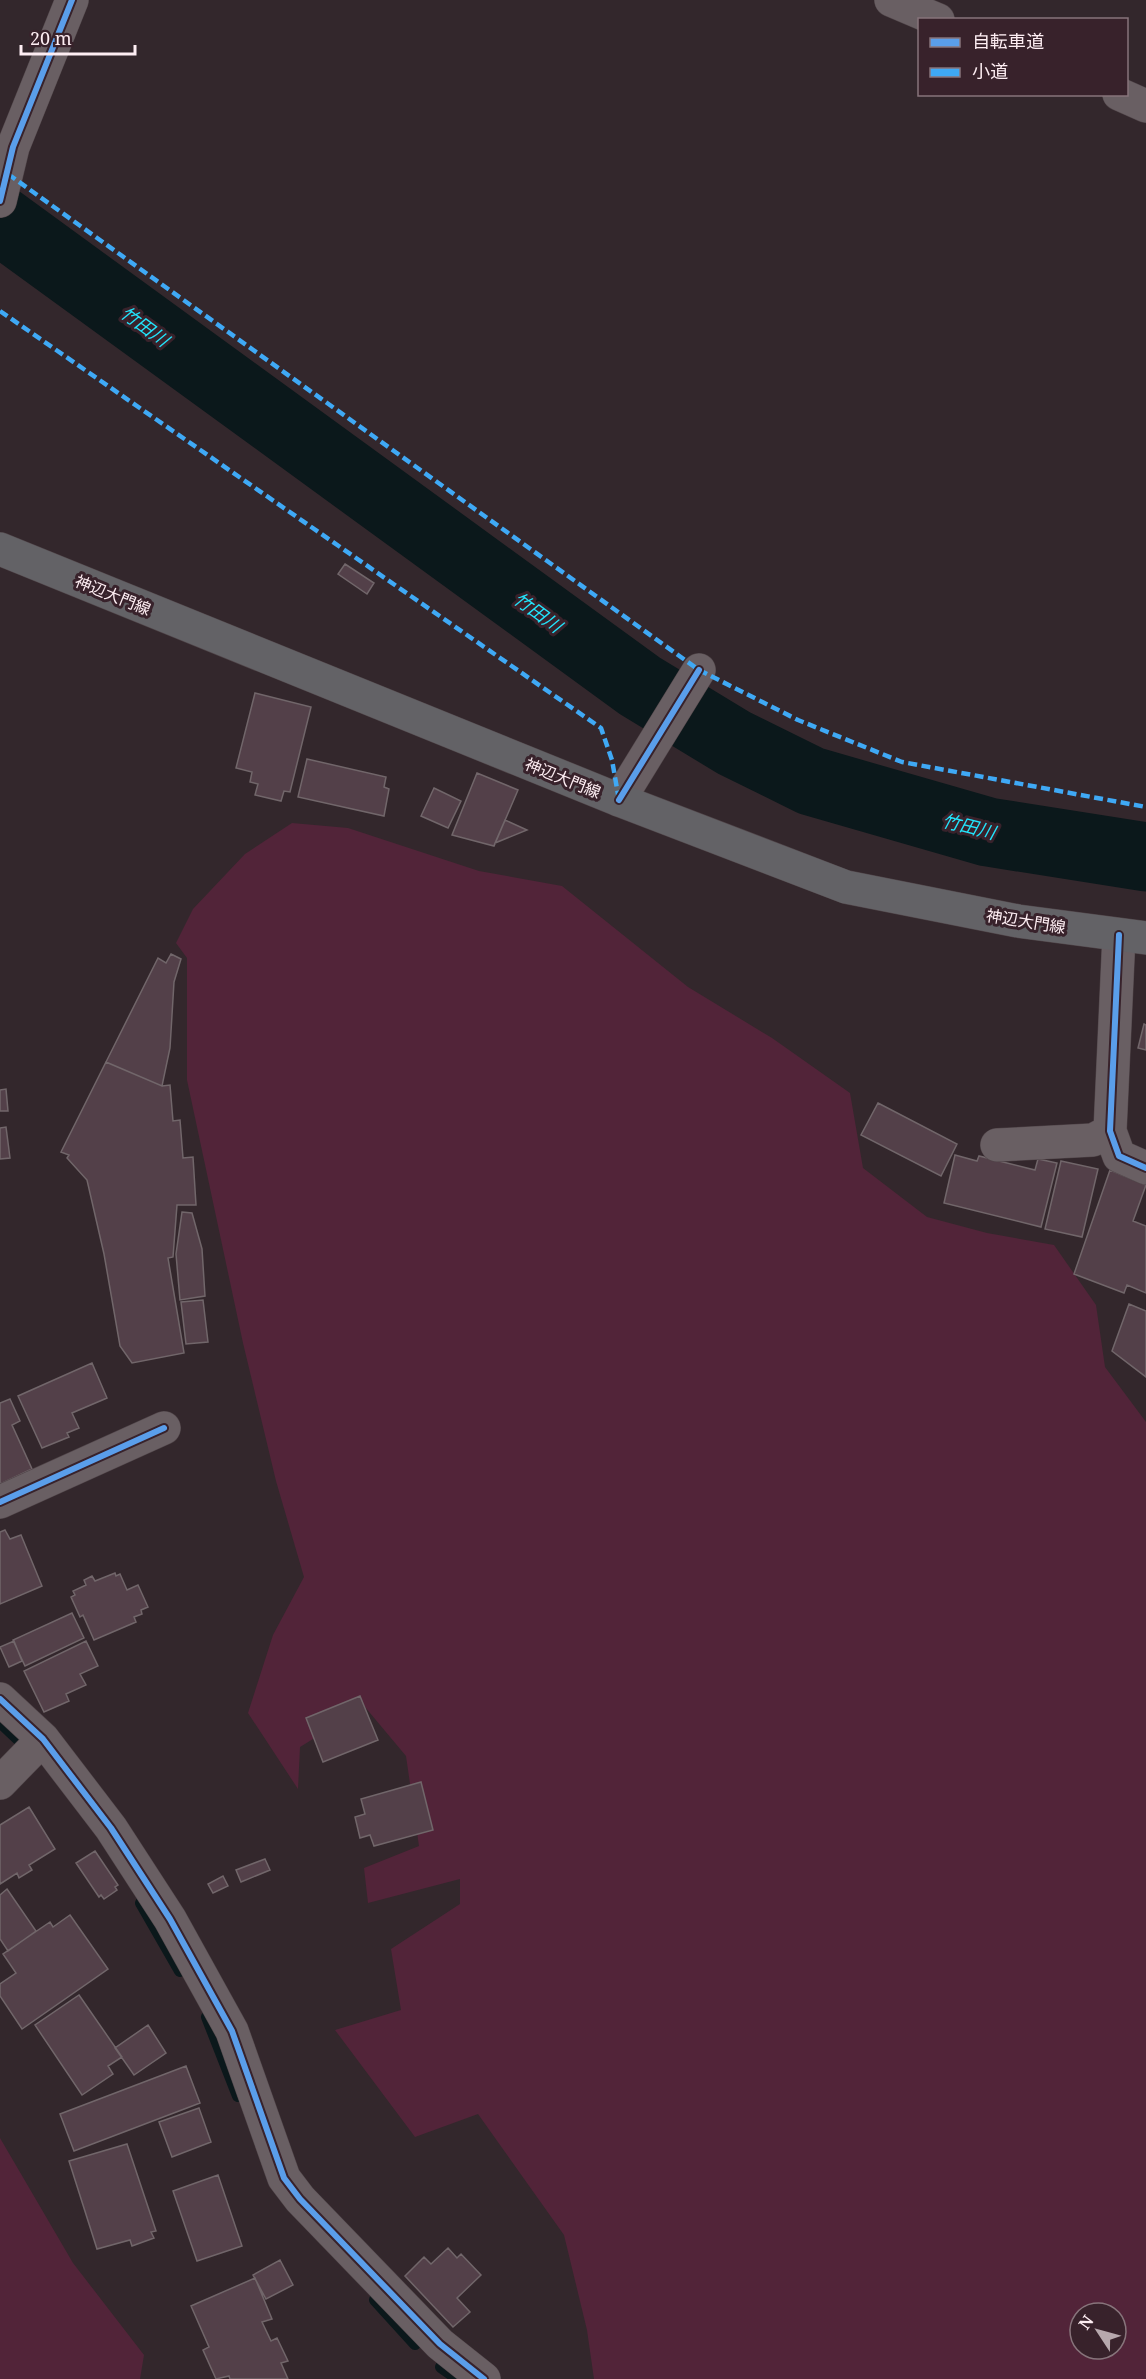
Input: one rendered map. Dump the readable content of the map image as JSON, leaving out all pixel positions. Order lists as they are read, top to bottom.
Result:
{
  "streets": {
    "main road": ["神辺大門線"]
  },
  "water": ["竹田川"],
  "legend": ["自転車道", "小道"],
  "scale_bar": "20 m",
  "north": "top left"
}
